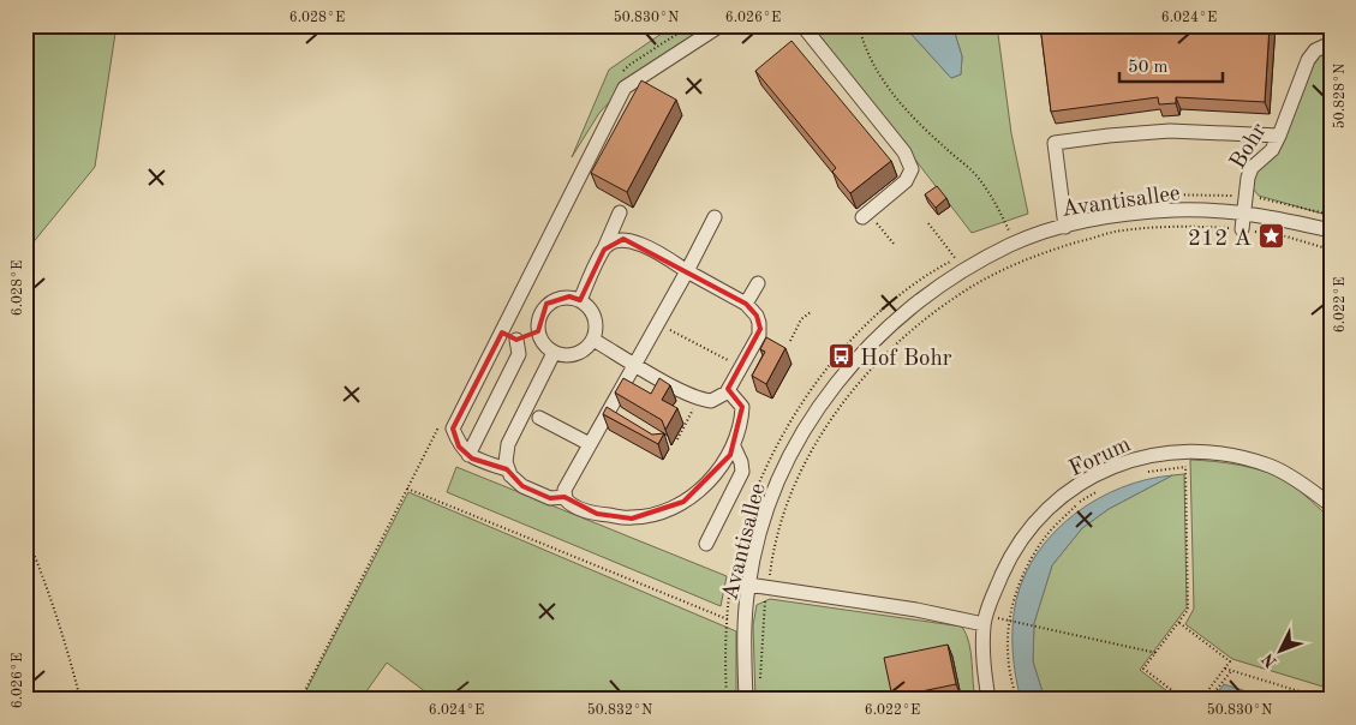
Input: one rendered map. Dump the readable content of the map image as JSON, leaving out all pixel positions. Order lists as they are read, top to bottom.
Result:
{
  "streets": {
    "street": ["Bohr", "Avantisallee", "Forum"]
  },
  "crossings": [
    ["Bohr", "Avantisallee"]
  ],
  "places": {
    "place": ["212 A"],
    "bus stop": ["Hof Bohr"]
  },
  "scale_bar": "50 m",
  "north": "bottom left",
  "coordinates": [
    "6.028°E",
    "50.830°N",
    "6.026°E",
    "6.024°E",
    "50.828°N",
    "6.022°E",
    "50.832°N"
  ]
}
